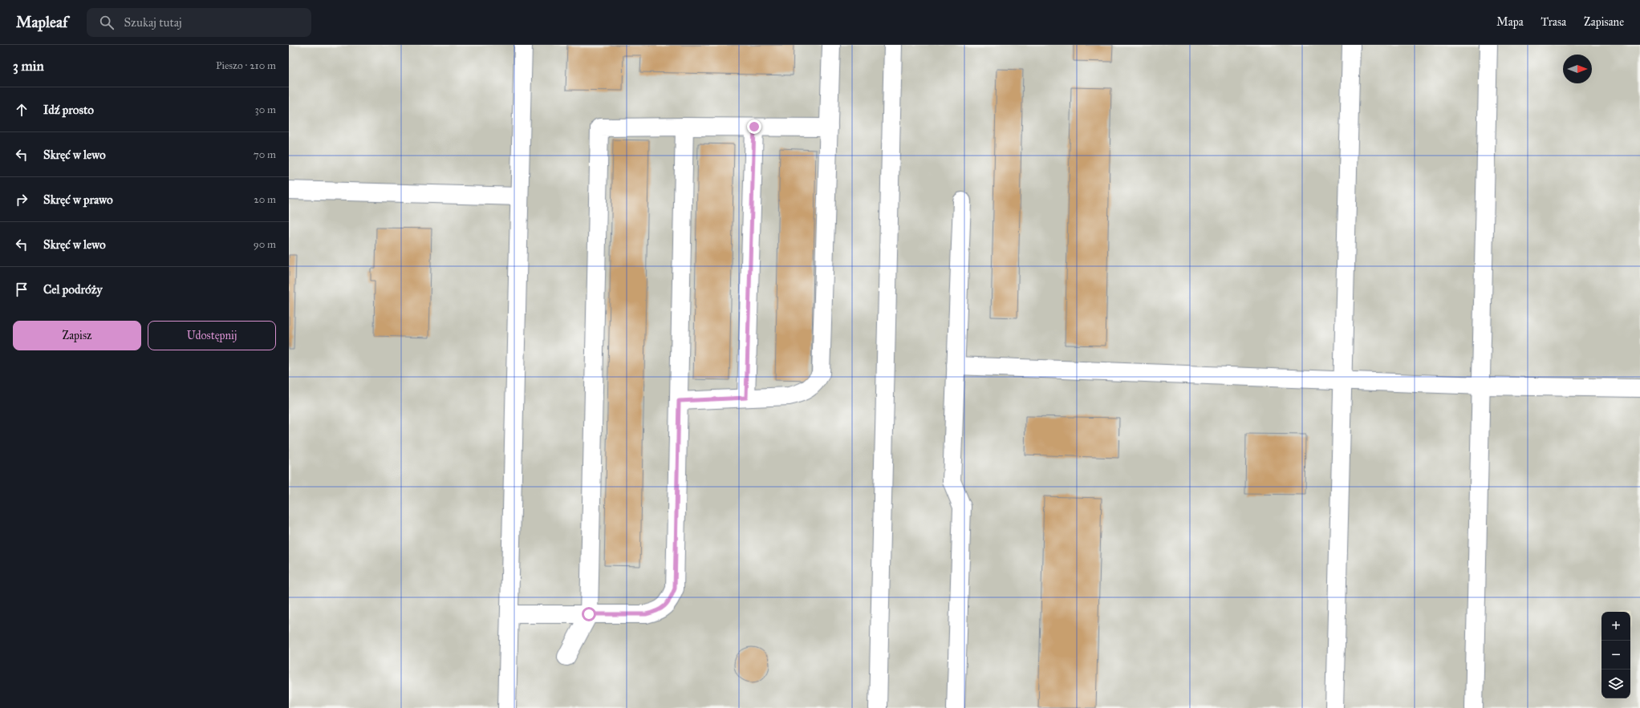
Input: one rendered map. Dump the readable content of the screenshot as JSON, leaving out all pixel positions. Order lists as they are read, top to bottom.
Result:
{
  "north": "right",
  "page": {
    "header": "Mapleaf",
    "search": "Szukaj tutaj",
    "nav": ["Mapa", "Trasa", "Zapisane"],
    "heading": ["3 min", "Pieszo · 210 m"],
    "list": [
      ["Idź prosto", "30 m"],
      ["Skręć w lewo", "70 m"],
      ["Skręć w prawo", "20 m"],
      ["Skręć w lewo", "90 m"],
      "Cel podróży"
    ],
    "buttons": ["Zapisz", "Udostępnij"],
    "map_buttons": ["+", "−"]
  }
}
